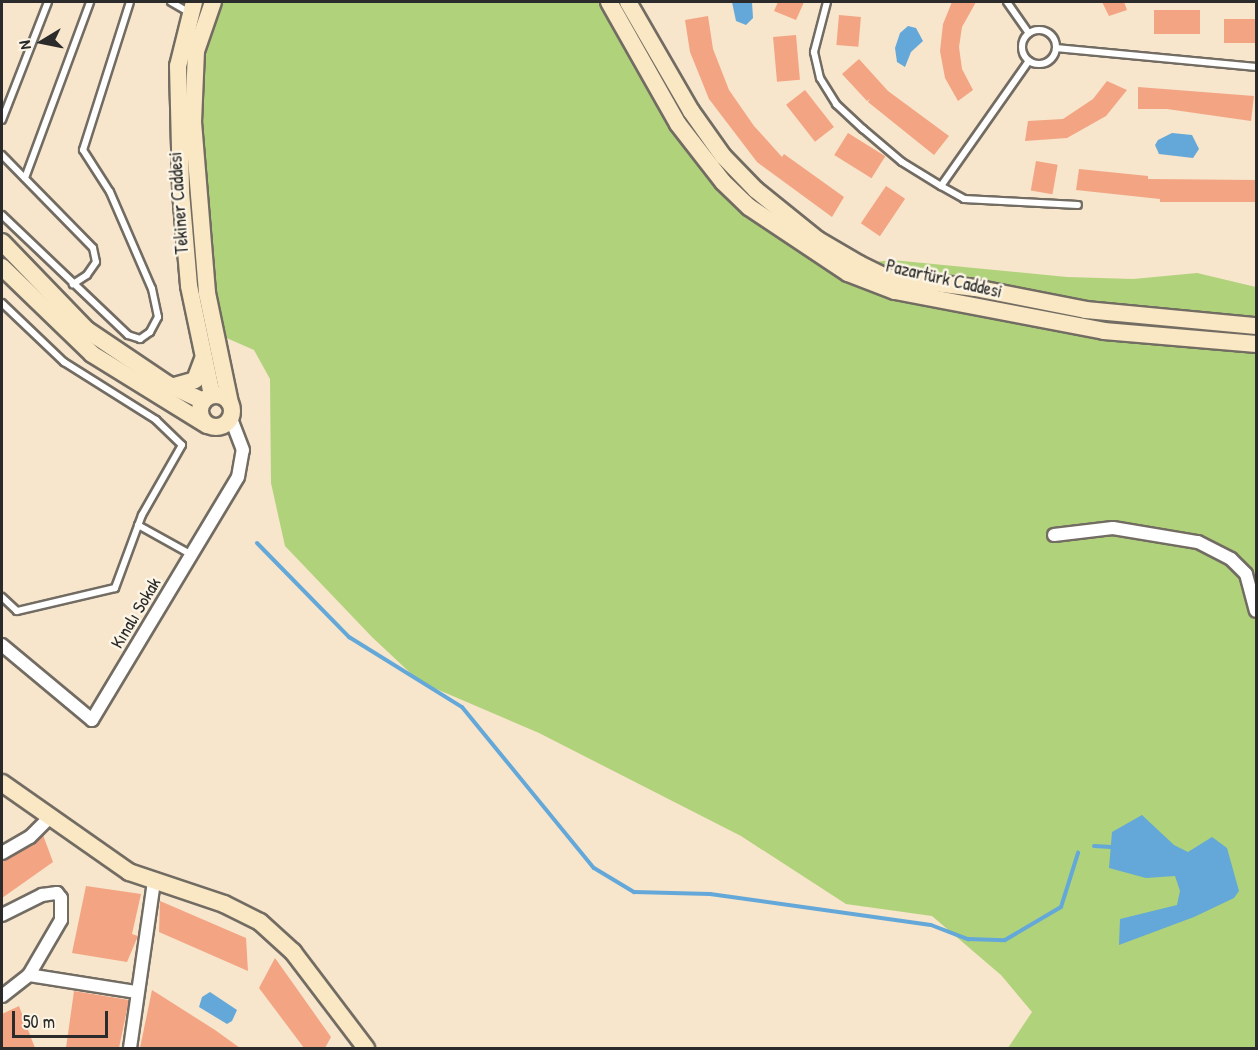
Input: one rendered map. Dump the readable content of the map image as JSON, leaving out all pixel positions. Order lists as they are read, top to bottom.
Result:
{
  "streets": {
    "street": ["Tekiner Caddesi", "Pazartürk Caddesi", "Kınalı Sokak"]
  },
  "crossings": [
    ["Tekiner Caddesi", "Kınalı Sokak"]
  ],
  "scale_bar": "50 m",
  "north": "left"
}
